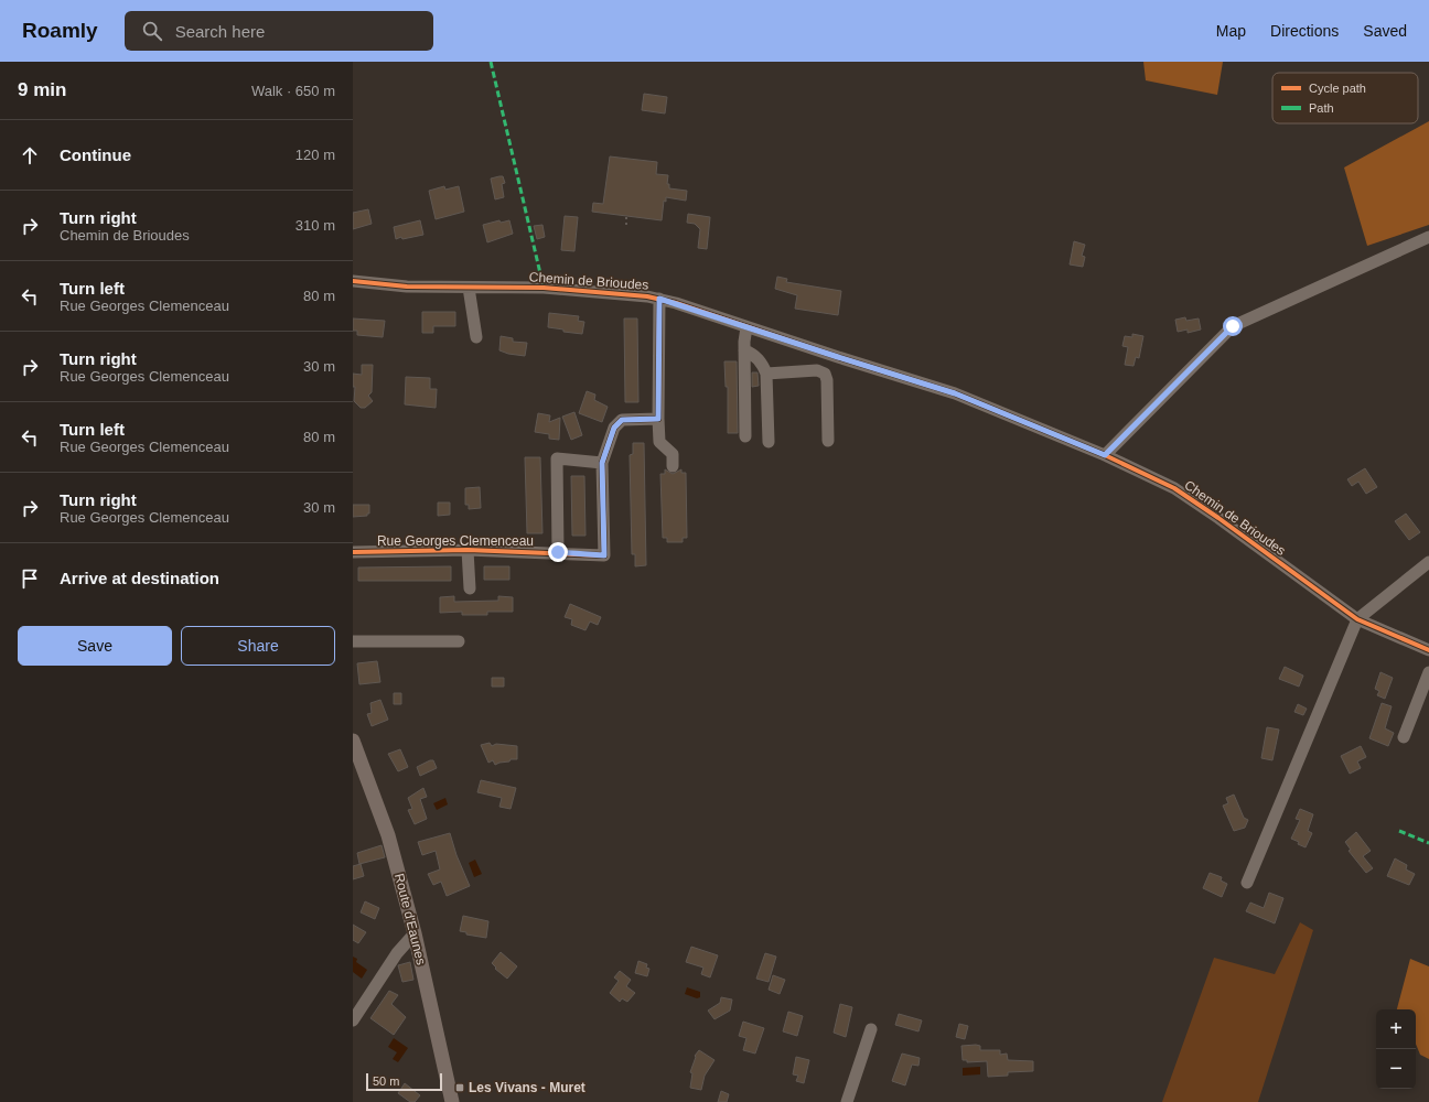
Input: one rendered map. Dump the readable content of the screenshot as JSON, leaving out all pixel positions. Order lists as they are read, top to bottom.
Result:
{
  "streets": {
    "main road": ["Route d'Eaunes"],
    "street": ["Chemin de Brioudes", "Rue Georges Clemenceau"]
  },
  "places": {
    "transit": ["Les Vivans - Muret"]
  },
  "legend": ["Cycle path", "Path"],
  "scale_bar": "50 m",
  "page": {
    "header": "Roamly",
    "search": "Search here",
    "nav": ["Map", "Directions", "Saved"],
    "heading": ["9 min", "Walk · 650 m"],
    "list": [
      ["Continue", "120 m"],
      ["Turn right", "Chemin de Brioudes", "310 m"],
      ["Turn left", "Rue Georges Clemenceau", "80 m"],
      ["Turn right", "Rue Georges Clemenceau", "30 m"],
      ["Turn left", "Rue Georges Clemenceau", "80 m"],
      ["Turn right", "Rue Georges Clemenceau", "30 m"],
      "Arrive at destination"
    ],
    "buttons": ["Save", "Share"],
    "map_buttons": ["+", "−"],
    "scale": "50 m"
  }
}
